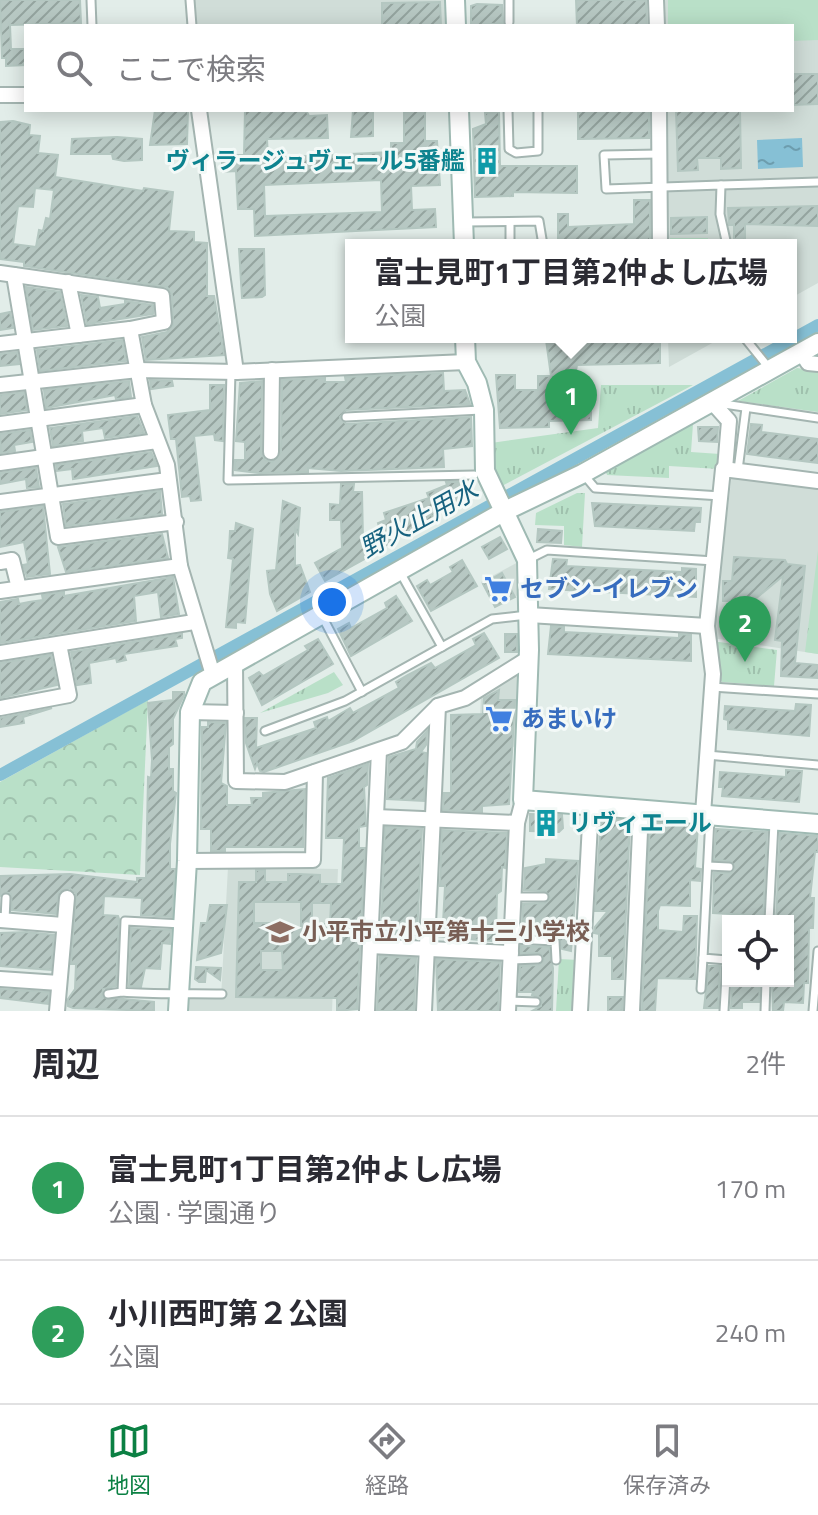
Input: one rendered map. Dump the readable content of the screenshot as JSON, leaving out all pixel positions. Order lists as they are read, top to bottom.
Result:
{
  "water": ["野火止用水"],
  "places": {
    "building": ["ヴィラージュヴェール5番艦", "リヴィエール"],
    "supermarket": ["セブン-イレブン", "あまいけ"],
    "school or university": ["小平市立小平第十三小学校"]
  },
  "page": {
    "search": "ここで検索",
    "popup": ["富士見町1丁目第2仲よし広場", "公園"],
    "pins": ["1", "2"],
    "heading": ["周辺", "2件"],
    "list": [
      {
        "mark": "1",
        "name": "富士見町1丁目第2仲よし広場",
        "note": "公園 · 学園通り",
        "value": "170 m"
      },
      {
        "mark": "2",
        "name": "小川西町第２公園",
        "note": "公園",
        "value": "240 m"
      }
    ],
    "nav": ["地図", "経路", "保存済み"]
  }
}
